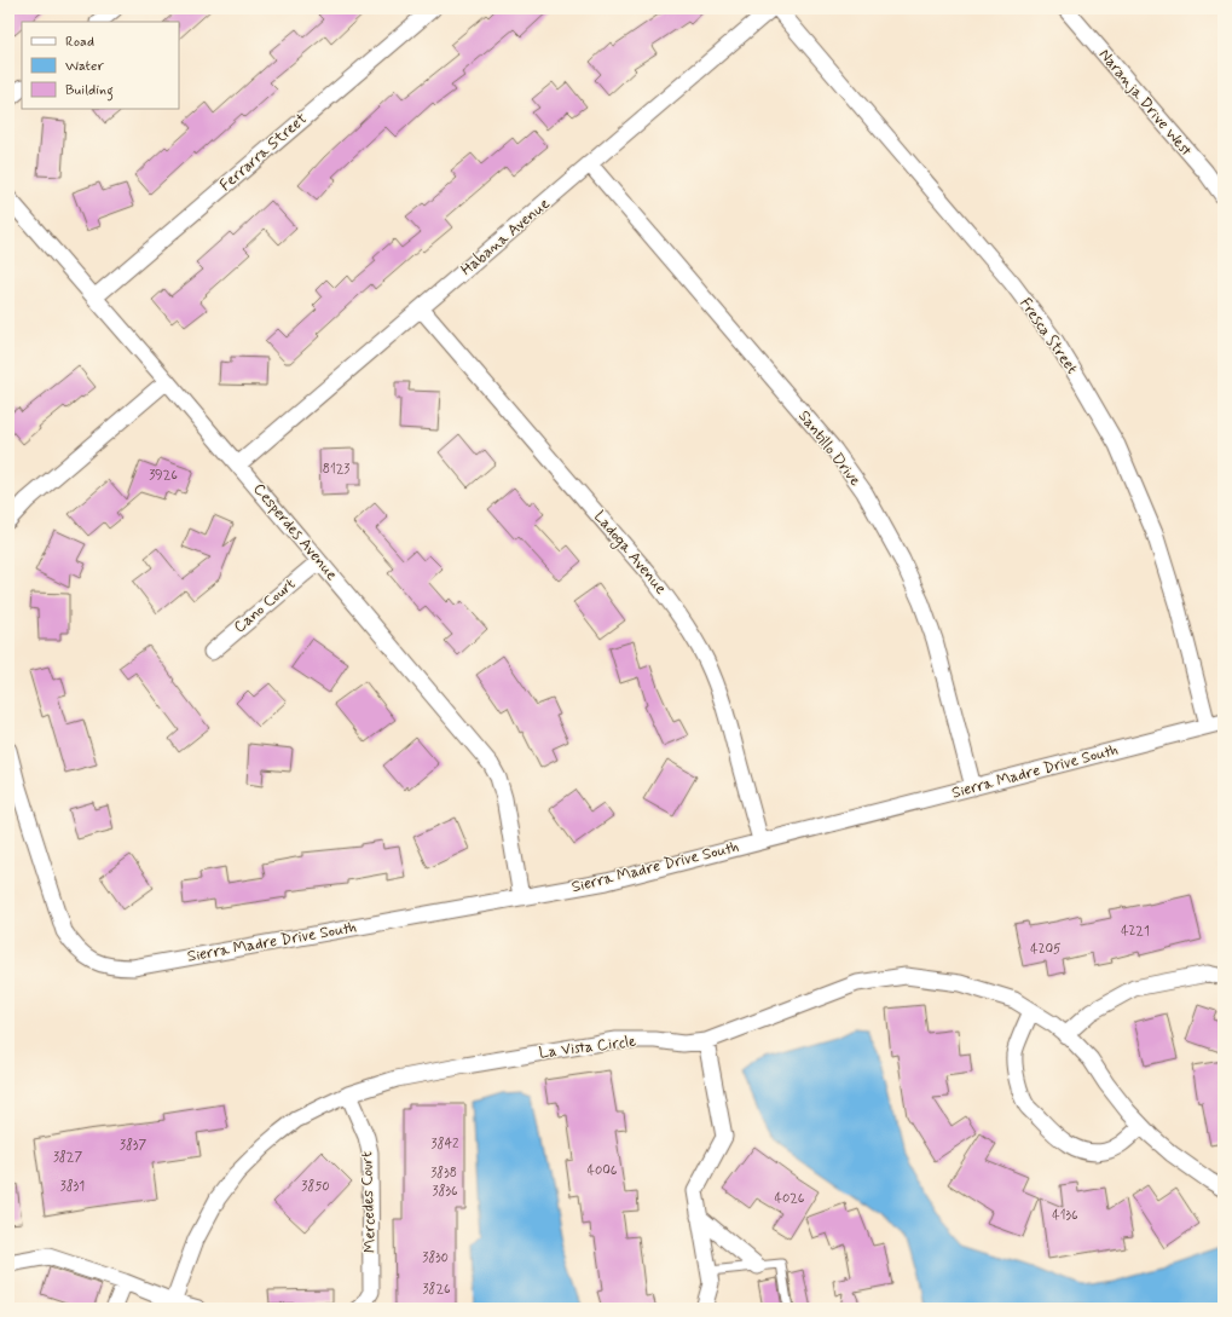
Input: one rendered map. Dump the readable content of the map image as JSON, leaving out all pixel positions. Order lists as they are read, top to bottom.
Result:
{
  "streets": {
    "street": [
      "Naranja Drive West",
      "Ferrarra Street",
      "Habana Avenue",
      "Fresca Street",
      "Santillo Drive",
      "Cesperdes Avenue",
      "Ladoga Avenue",
      "Cano Court",
      "Sierra Madre Drive South",
      "La Vista Circle",
      "Mercedes Court"
    ]
  },
  "crossings": [
    ["Ferrarra Street", "Cesperdes Avenue"],
    ["Habana Avenue", "Santillo Drive"],
    ["Habana Avenue", "Cesperdes Avenue"],
    ["Habana Avenue", "Ladoga Avenue"],
    ["Fresca Street", "Sierra Madre Drive South"],
    ["Santillo Drive", "Sierra Madre Drive South"],
    ["Cesperdes Avenue", "Cano Court"],
    ["Cesperdes Avenue", "Sierra Madre Drive South"],
    ["Ladoga Avenue", "Sierra Madre Drive South"],
    ["La Vista Circle", "Mercedes Court"]
  ],
  "house_numbers": [
    "8123",
    "3926",
    "4221",
    "4205",
    "3842",
    "3837",
    "3827",
    "4006",
    "3838",
    "3831",
    "3850",
    "3836",
    "4026",
    "4136",
    "3830",
    "3826"
  ],
  "legend": ["Road", "Water", "Building"]
}
